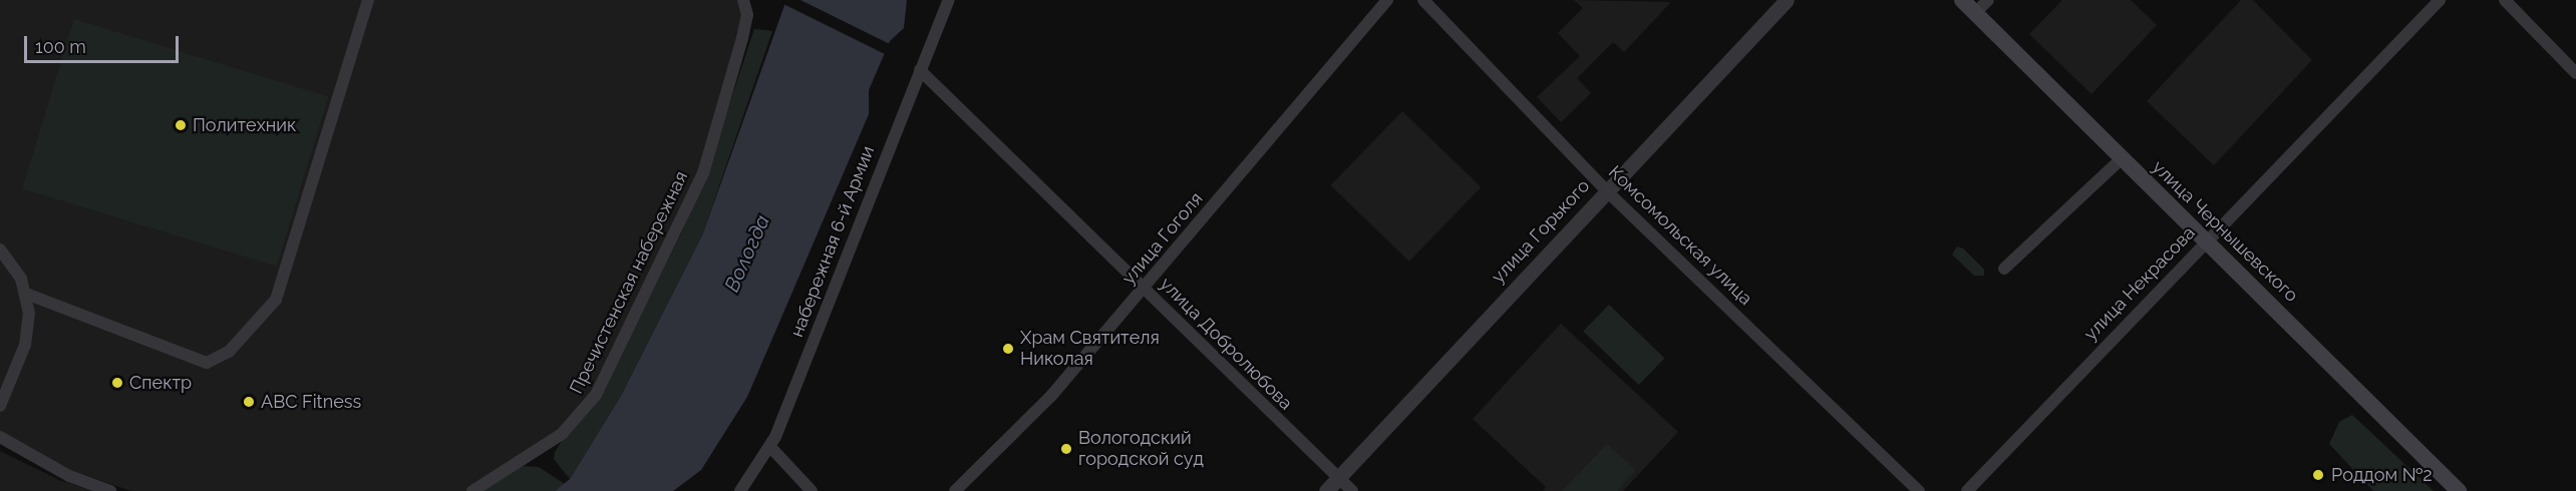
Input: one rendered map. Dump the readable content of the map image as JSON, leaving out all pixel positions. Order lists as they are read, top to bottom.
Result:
{
  "streets": {
    "main road": ["улица Чернышевского"],
    "street": [
      "улица Горького",
      "Комсомольская улица",
      "улица Гоголя",
      "набережная 6-й Армии",
      "Пречистенская набережная",
      "улица Некрасова",
      "улица Добролюбова"
    ]
  },
  "crossings": [
    ["улица Горького", "Комсомольская улица"],
    ["улица Горького", "улица Добролюбова"],
    ["улица Чернышевского", "улица Некрасова"],
    ["улица Гоголя", "улица Добролюбова"],
    ["набережная 6-й Армии", "улица Добролюбова"]
  ],
  "water": ["Вологда"],
  "places": [
    "Политехник",
    "Храм Святителя Николая",
    "Спектр",
    "ABC Fitness",
    "Вологодский городской суд",
    "Роддом №2"
  ],
  "scale_bar": "100 m"
}
